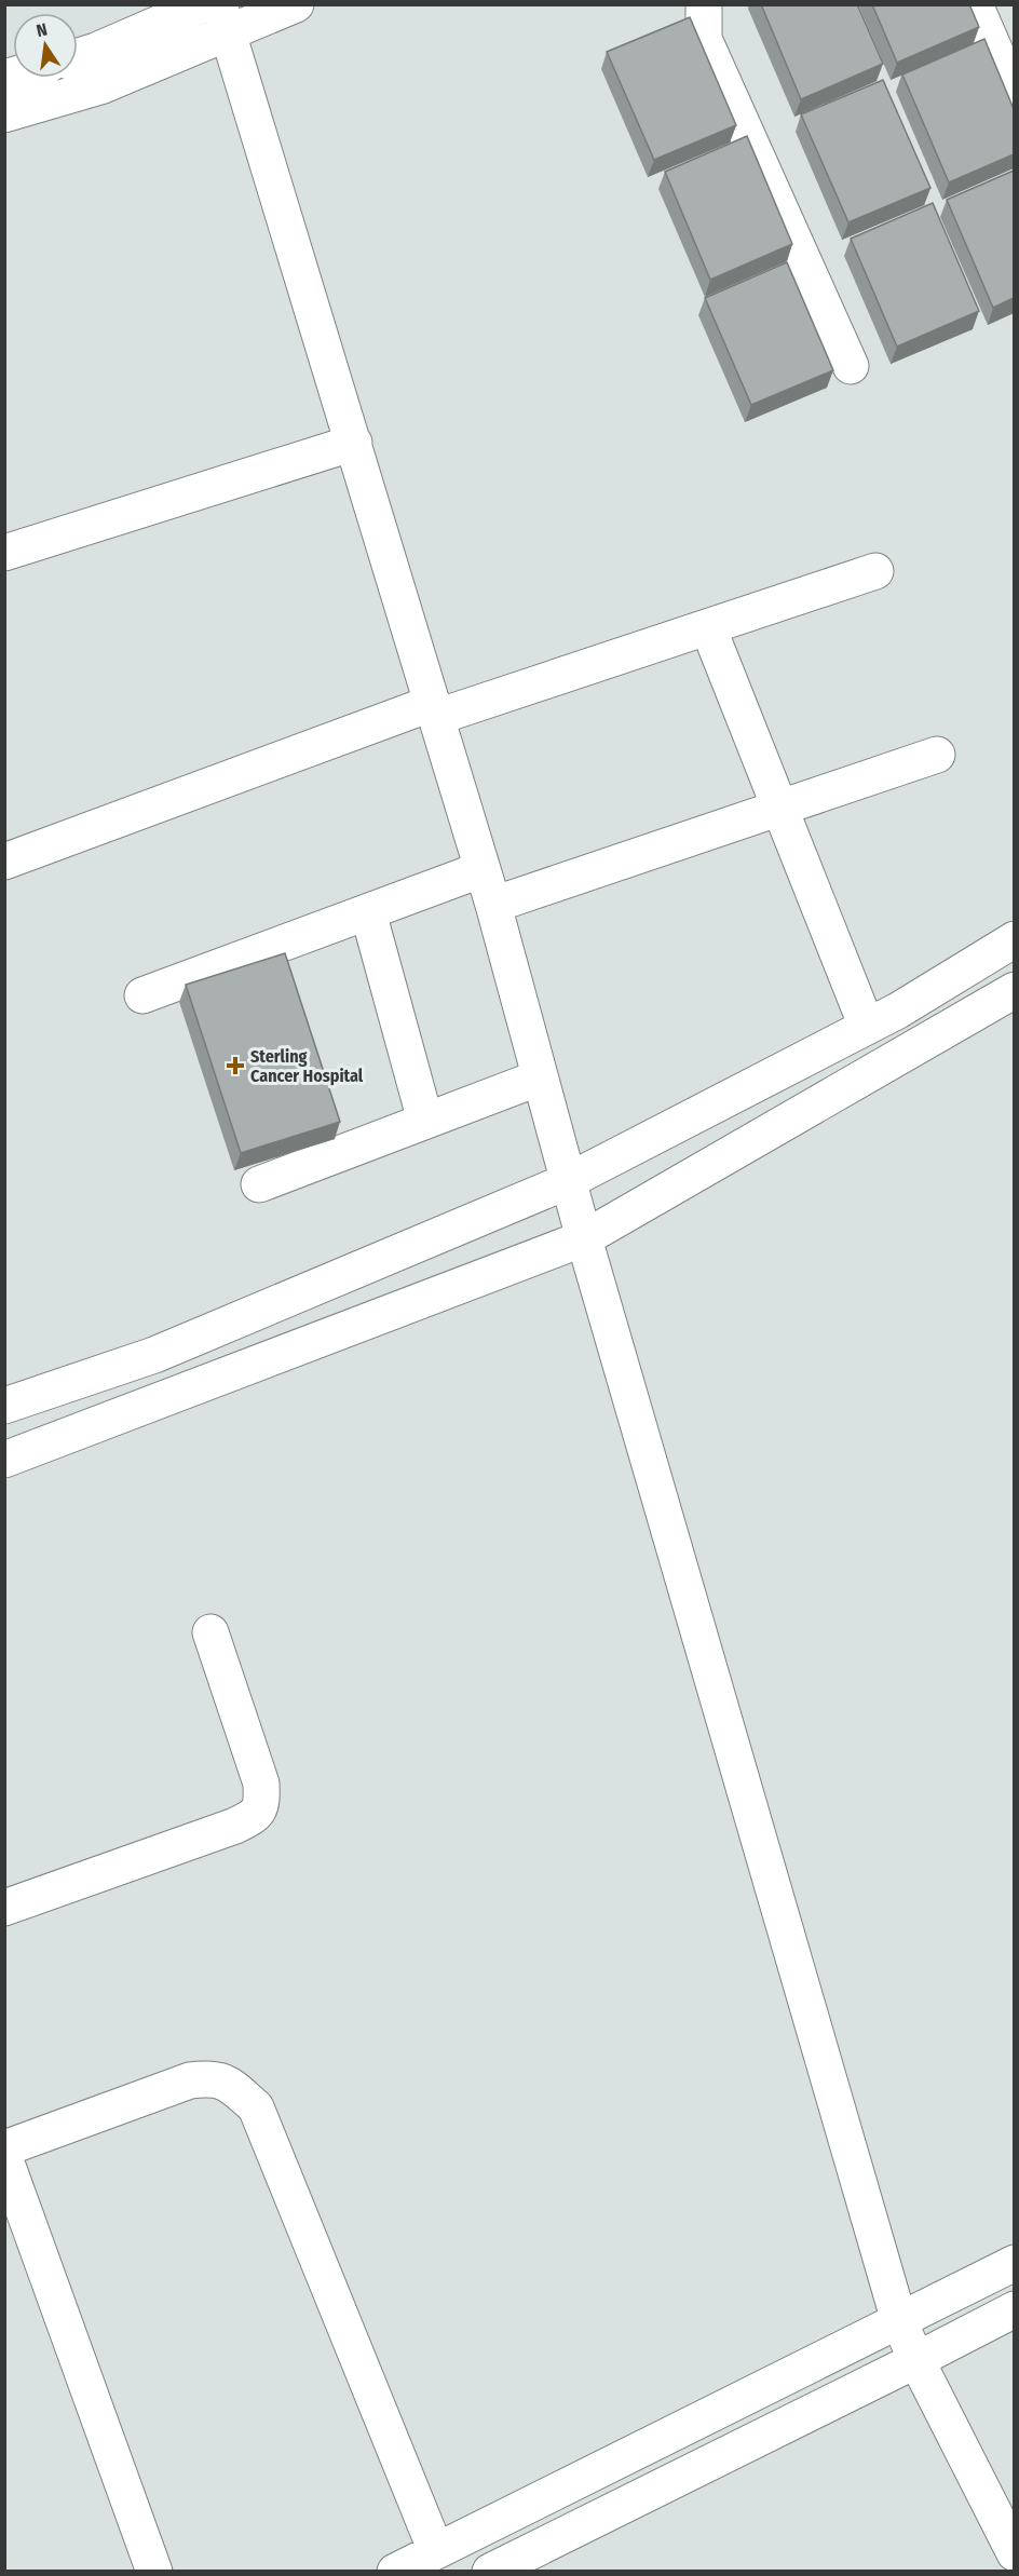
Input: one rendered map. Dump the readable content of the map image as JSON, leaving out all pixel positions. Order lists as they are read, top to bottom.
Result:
{
  "places": {
    "health": ["Sterling Cancer Hospital"]
  },
  "north": "top"
}
